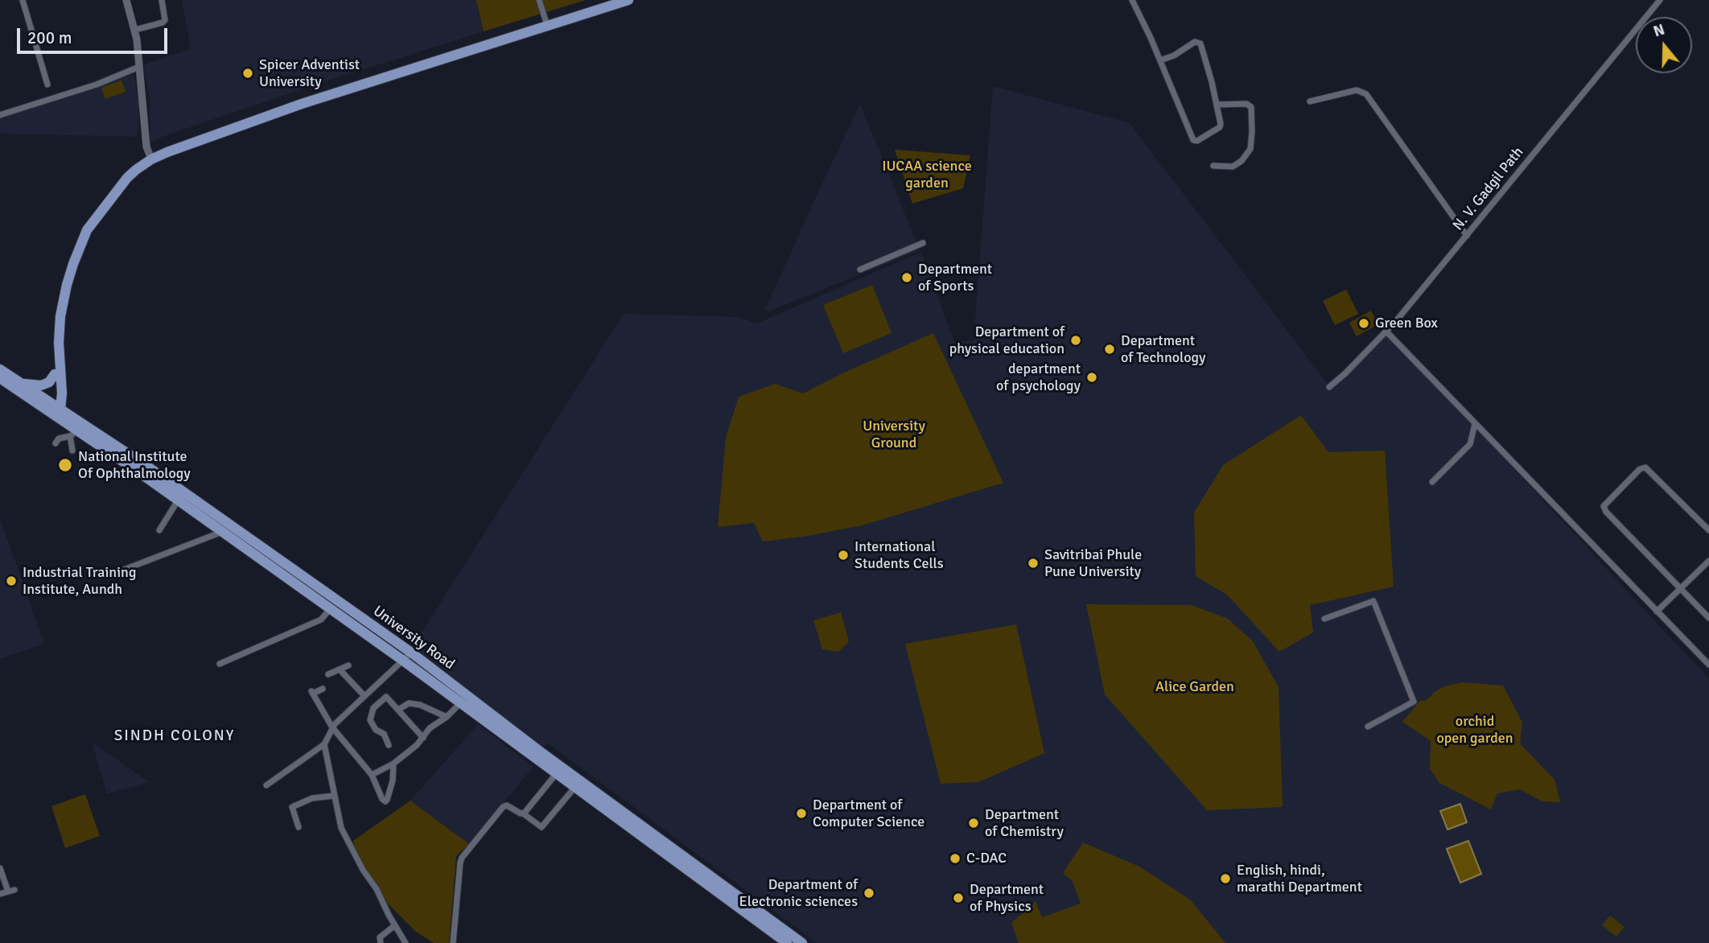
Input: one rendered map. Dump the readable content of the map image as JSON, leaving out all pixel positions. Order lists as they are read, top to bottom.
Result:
{
  "streets": {
    "main road": ["University Road"],
    "street": ["N. V. Gadgil Path"]
  },
  "districts": ["SINDH COLONY"],
  "parks": [
    "IUCAA science garden",
    "University Ground",
    "Alice Garden",
    "orchid open garden"
  ],
  "places": [
    "Spicer Adventist University",
    "Department of Sports",
    "Green Box",
    "Department of physical education",
    "Department of Technology",
    "department of psychology",
    "National Institute Of Ophthalmology",
    "International Students Cells",
    "Savitribai Phule Pune University",
    "Industrial Training Institute, Aundh",
    "Department of Computer Science",
    "Department of Chemistry",
    "C-DAC",
    "English, hindi, marathi Department",
    "Department of Electronic sciences",
    "Department of Physics"
  ],
  "scale_bar": "200 m",
  "north": "top"
}
